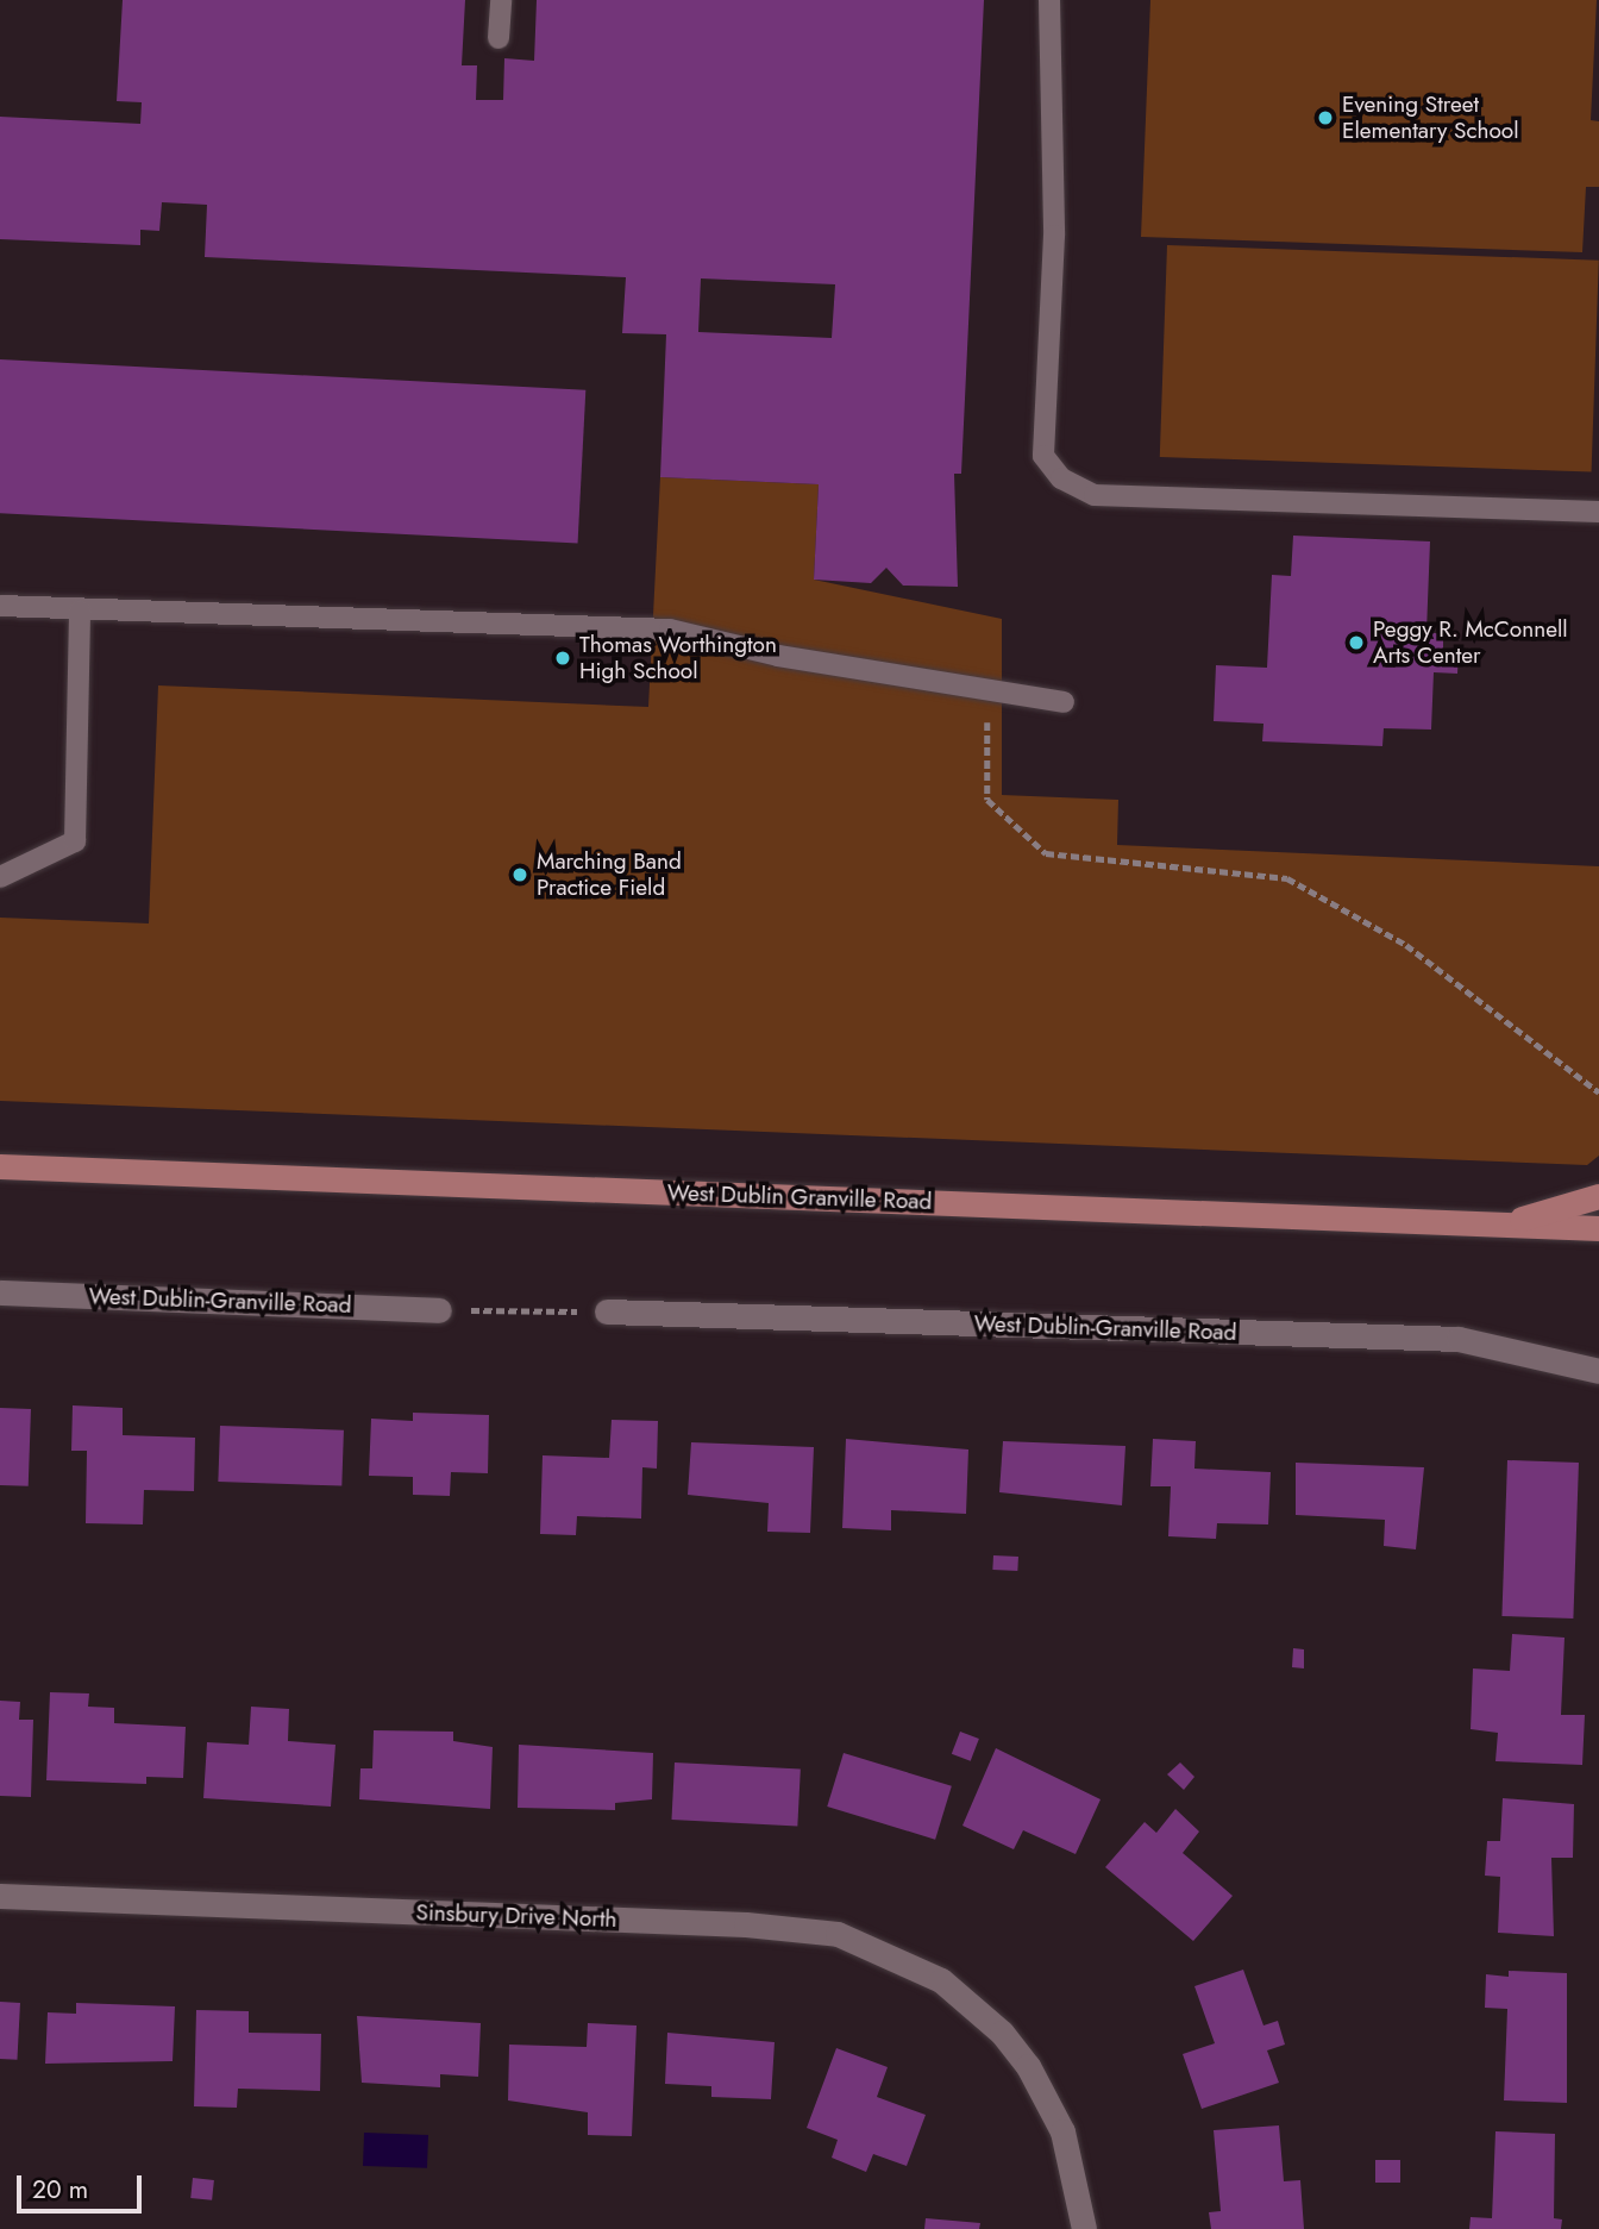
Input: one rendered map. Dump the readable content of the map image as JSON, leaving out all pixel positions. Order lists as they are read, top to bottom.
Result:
{
  "streets": {
    "main road": ["West Dublin Granville Road"],
    "street": ["West Dublin-Granville Road", "Sinsbury Drive North"]
  },
  "places": [
    "Evening Street Elementary School",
    "Peggy R. McConnell Arts Center",
    "Thomas Worthington High School",
    "Marching Band Practice Field"
  ],
  "scale_bar": "20 m"
}
